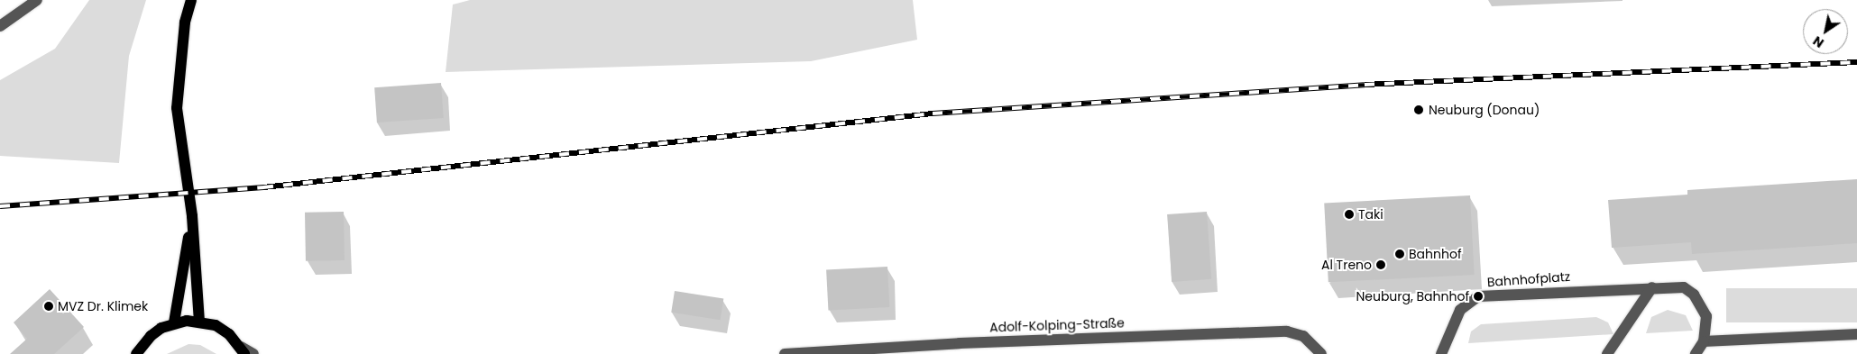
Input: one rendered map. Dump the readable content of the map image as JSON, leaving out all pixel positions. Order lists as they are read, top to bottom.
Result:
{
  "streets": {
    "street": ["Bahnhofplatz", "Adolf-Kolping-Straße"]
  },
  "places": [
    "Neuburg (Donau)",
    "Taki",
    "Bahnhof",
    "Al Treno",
    "Neuburg, Bahnhof",
    "MVZ Dr. Klimek"
  ],
  "north": "bottom left"
}
